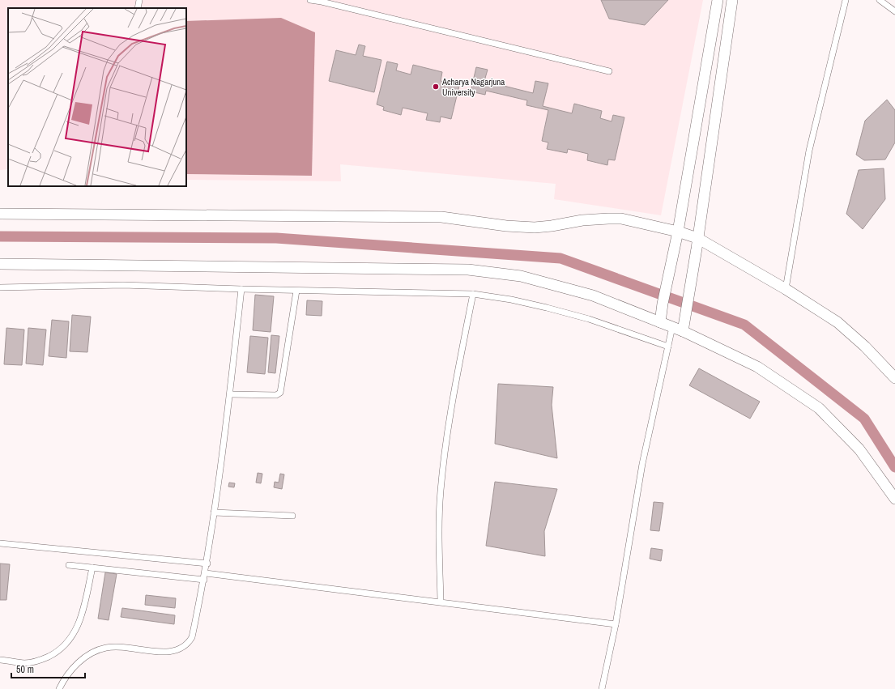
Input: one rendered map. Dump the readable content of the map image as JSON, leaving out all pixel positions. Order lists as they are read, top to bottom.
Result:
{
  "places": ["Acharya Nagarjuna University"],
  "scale_bar": "50 m"
}
